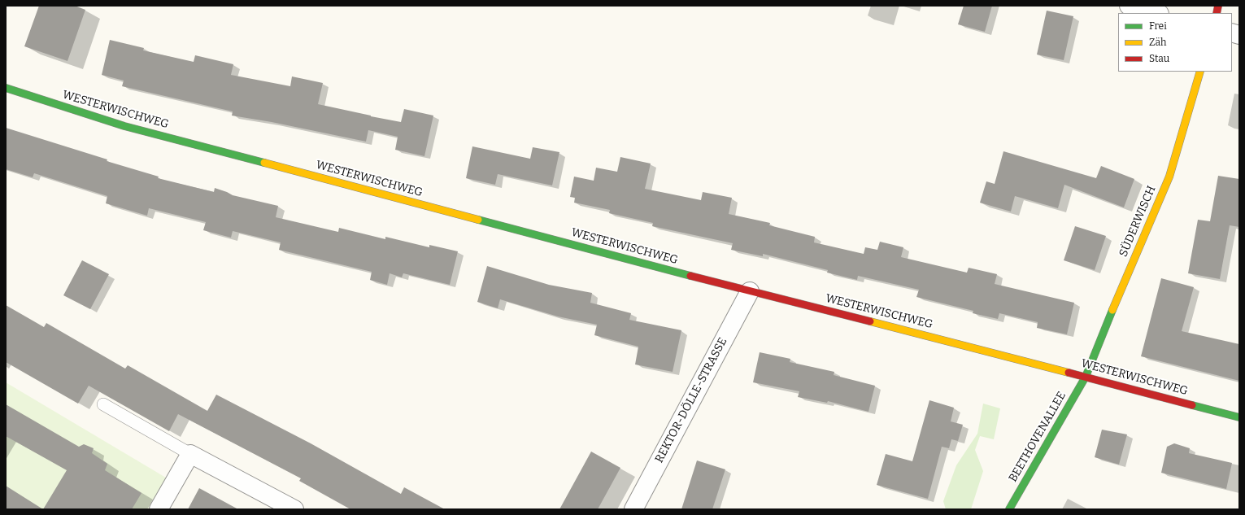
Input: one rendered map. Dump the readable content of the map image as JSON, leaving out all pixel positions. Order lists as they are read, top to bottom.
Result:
{
  "streets": {
    "street": [
      "WESTERWISCHWEG",
      "SÜDERWISCH",
      "REKTOR-DÖLLE-STRASSE",
      "BEETHOVENALLEE"
    ]
  },
  "crossings": [
    ["WESTERWISCHWEG", "SÜDERWISCH"],
    ["WESTERWISCHWEG", "REKTOR-DÖLLE-STRASSE"],
    ["WESTERWISCHWEG", "BEETHOVENALLEE"],
    ["SÜDERWISCH", "BEETHOVENALLEE"]
  ],
  "legend": ["Frei", "Zäh", "Stau"]
}
